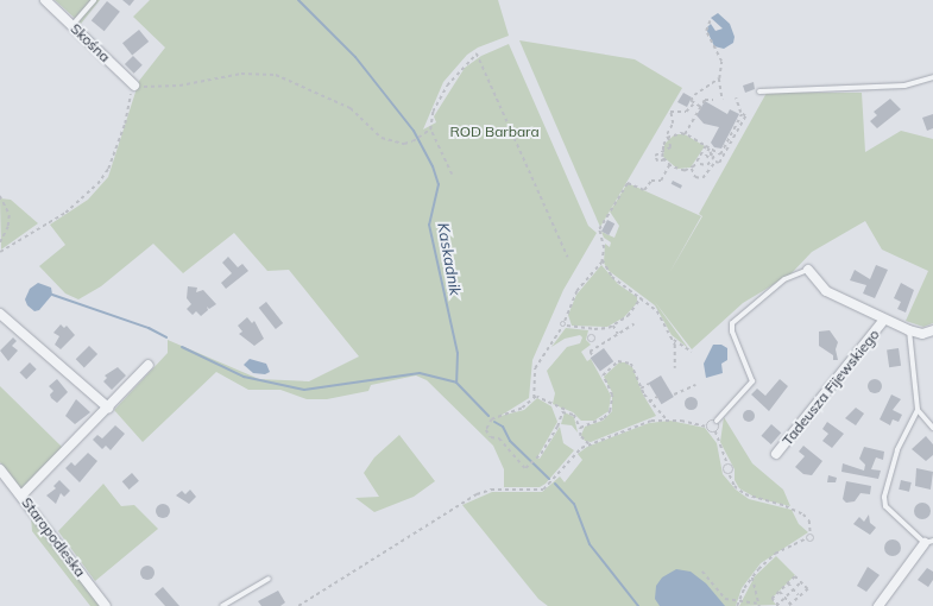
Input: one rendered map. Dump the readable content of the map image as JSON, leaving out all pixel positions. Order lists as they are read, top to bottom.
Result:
{
  "streets": {
    "street": ["Skośna", "Tadeusza Fijewskiego", "Staropodleska"]
  },
  "water": ["Kaskadnik"],
  "parks": ["ROD Barbara"]
}
